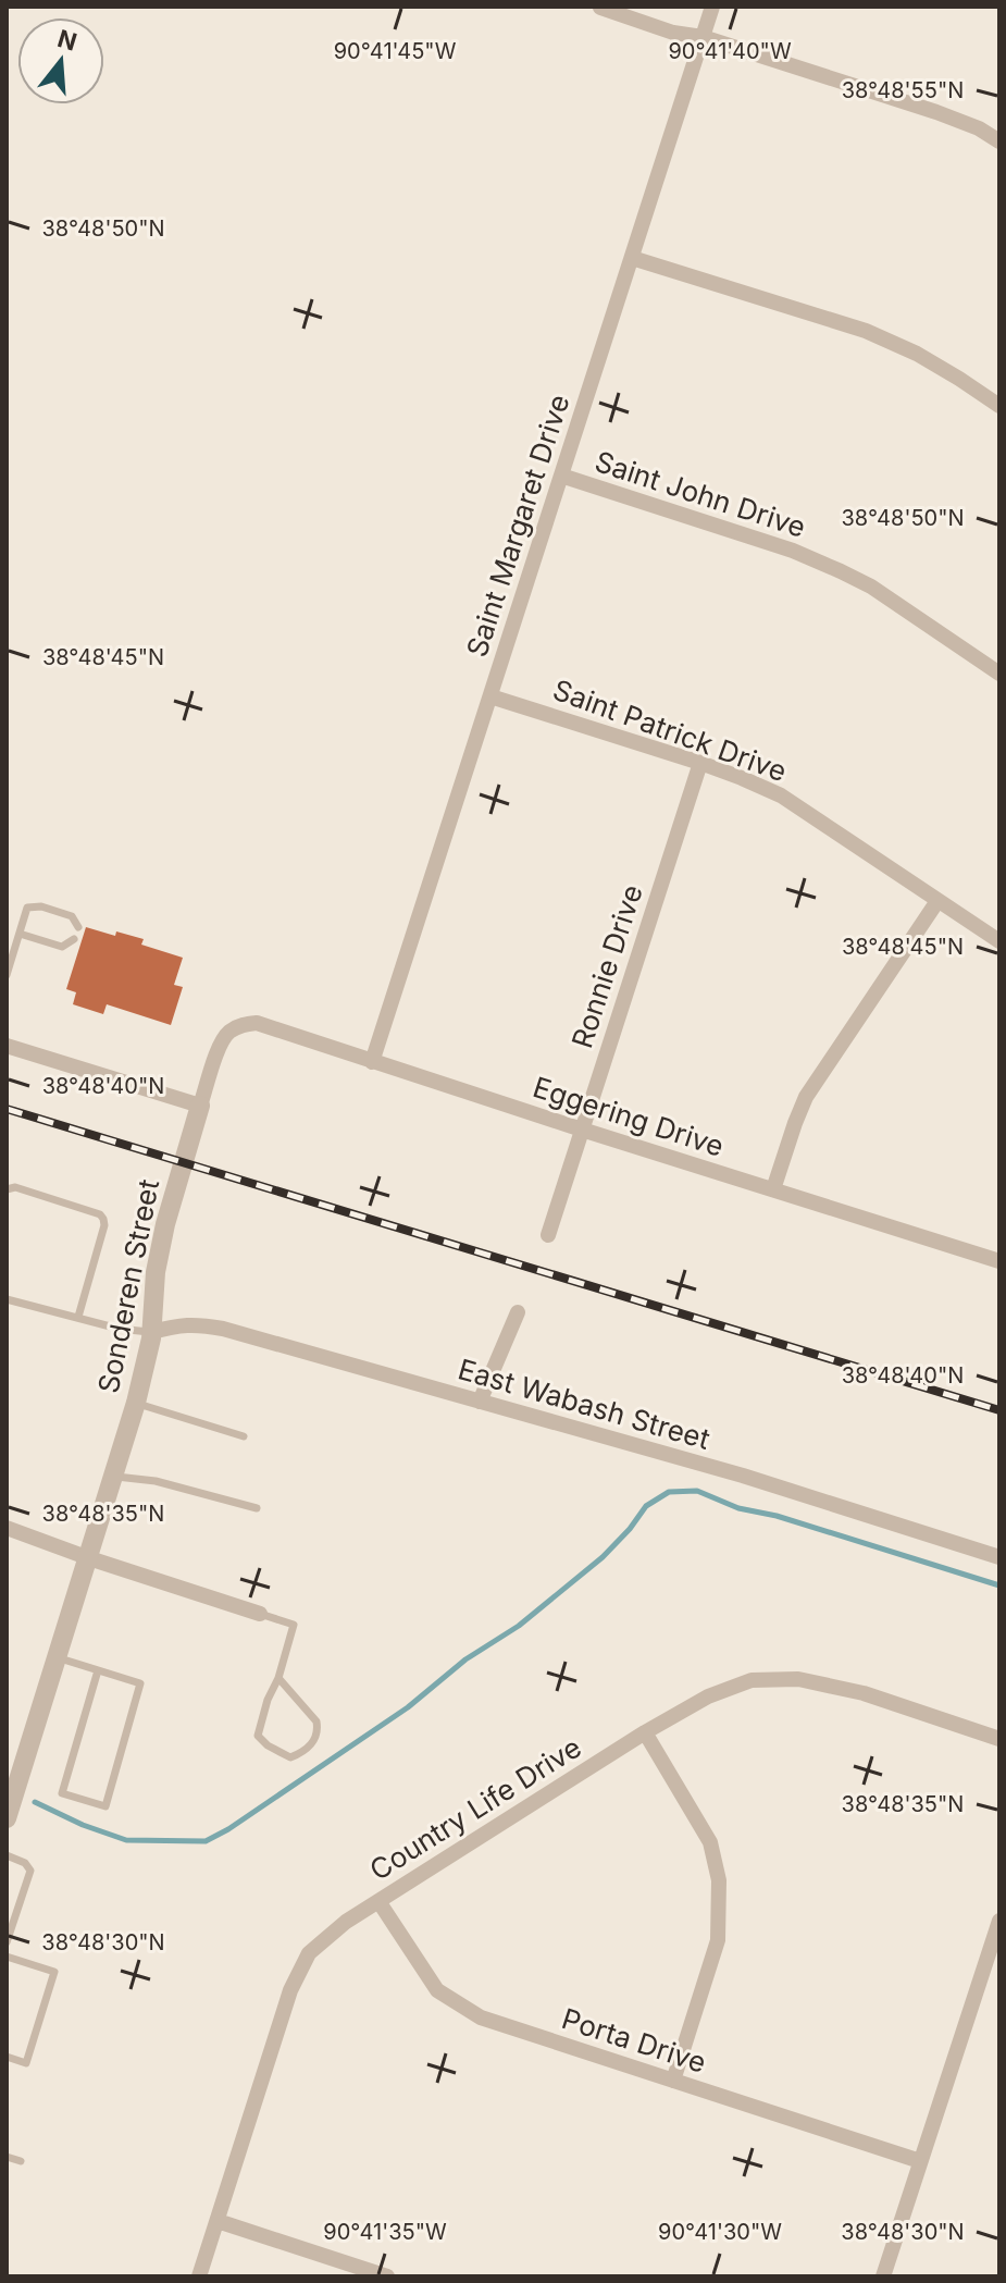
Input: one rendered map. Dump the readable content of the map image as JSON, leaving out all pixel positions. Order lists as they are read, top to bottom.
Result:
{
  "streets": {
    "street": [
      "Saint John Drive",
      "Saint Margaret Drive",
      "Saint Patrick Drive",
      "Ronnie Drive",
      "Eggering Drive",
      "Sonderen Street",
      "East Wabash Street",
      "Country Life Drive",
      "Porta Drive"
    ]
  },
  "crossings": [
    ["Saint John Drive", "Saint Margaret Drive"],
    ["Saint Margaret Drive", "Saint Patrick Drive"],
    ["Saint Margaret Drive", "Eggering Drive"],
    ["Saint Patrick Drive", "Ronnie Drive"],
    ["Ronnie Drive", "Eggering Drive"],
    ["Eggering Drive", "Sonderen Street"],
    ["Sonderen Street", "East Wabash Street"],
    ["Country Life Drive", "Porta Drive"]
  ],
  "north": "top",
  "coordinates": [
    "90°41'45\"W",
    "90°41'40\"W",
    "38°48'55\"N",
    "38°48'50\"N",
    "38°48'45\"N",
    "38°48'40\"N",
    "38°48'35\"N",
    "38°48'30\"N",
    "90°41'35\"W",
    "90°41'30\"W"
  ]
}
